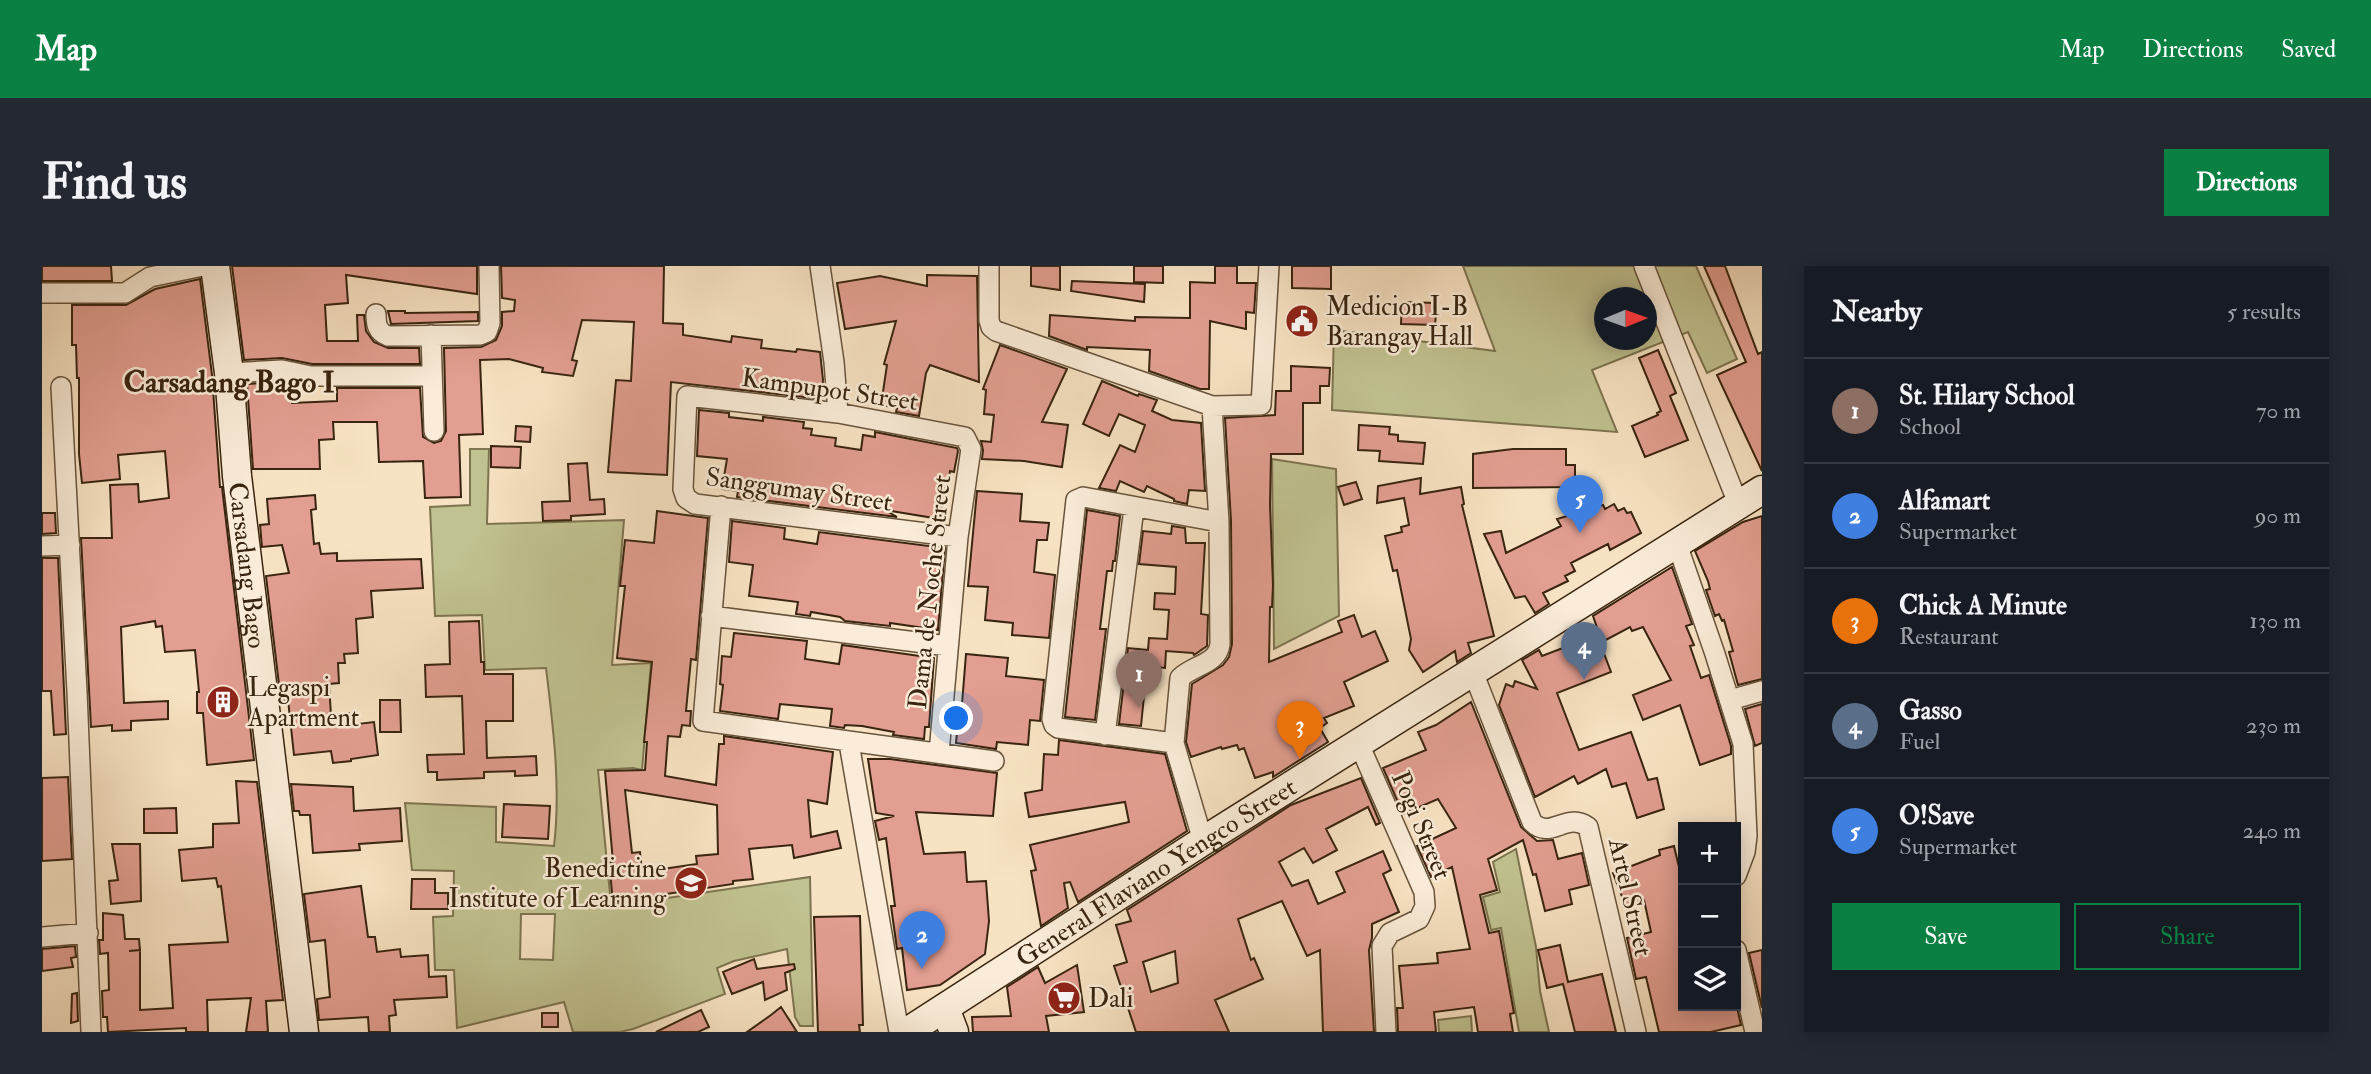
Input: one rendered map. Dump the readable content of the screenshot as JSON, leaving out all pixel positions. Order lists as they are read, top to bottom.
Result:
{
  "streets": {
    "main road": ["Carsadang Bago", "General Flaviano Yengco Street"],
    "street": [
      "Kampupot Street",
      "Sanggumay Street",
      "Dama de Noche Street",
      "Pogi Street",
      "Artel Street"
    ]
  },
  "crossings": [
    ["Kampupot Street", "Sanggumay Street"],
    ["Kampupot Street", "Dama de Noche Street"],
    ["Sanggumay Street", "Dama de Noche Street"],
    ["Pogi Street", "General Flaviano Yengco Street"],
    ["General Flaviano Yengco Street", "Artel Street"]
  ],
  "districts": ["Carsadang Bago I"],
  "places": {
    "public building": ["Medicion I-B Barangay Hall"],
    "building": ["Legaspi Apartment"],
    "school or university": ["Benedictine Institute of Learning"],
    "supermarket": ["Dali"]
  },
  "north": "right",
  "page": {
    "header": "Map",
    "nav": ["Map", "Directions", "Saved"],
    "buttons": [
      "Directions",
      ["Save", "Share"]
    ],
    "title": "Find us",
    "heading": ["Nearby", "5 results"],
    "list": [
      {
        "mark": "1",
        "name": "St. Hilary School",
        "note": "School",
        "value": "70 m"
      },
      {
        "mark": "2",
        "name": "Alfamart",
        "note": "Supermarket",
        "value": "90 m"
      },
      {
        "mark": "3",
        "name": "Chick A Minute",
        "note": "Restaurant",
        "value": "130 m"
      },
      {
        "mark": "4",
        "name": "Gasso",
        "note": "Fuel",
        "value": "230 m"
      },
      {
        "mark": "5",
        "name": "O!Save",
        "note": "Supermarket",
        "value": "240 m"
      }
    ],
    "pins": [
      "5",
      "4",
      "1",
      "3",
      "2"
    ],
    "map_buttons": ["+", "−"]
  }
}
